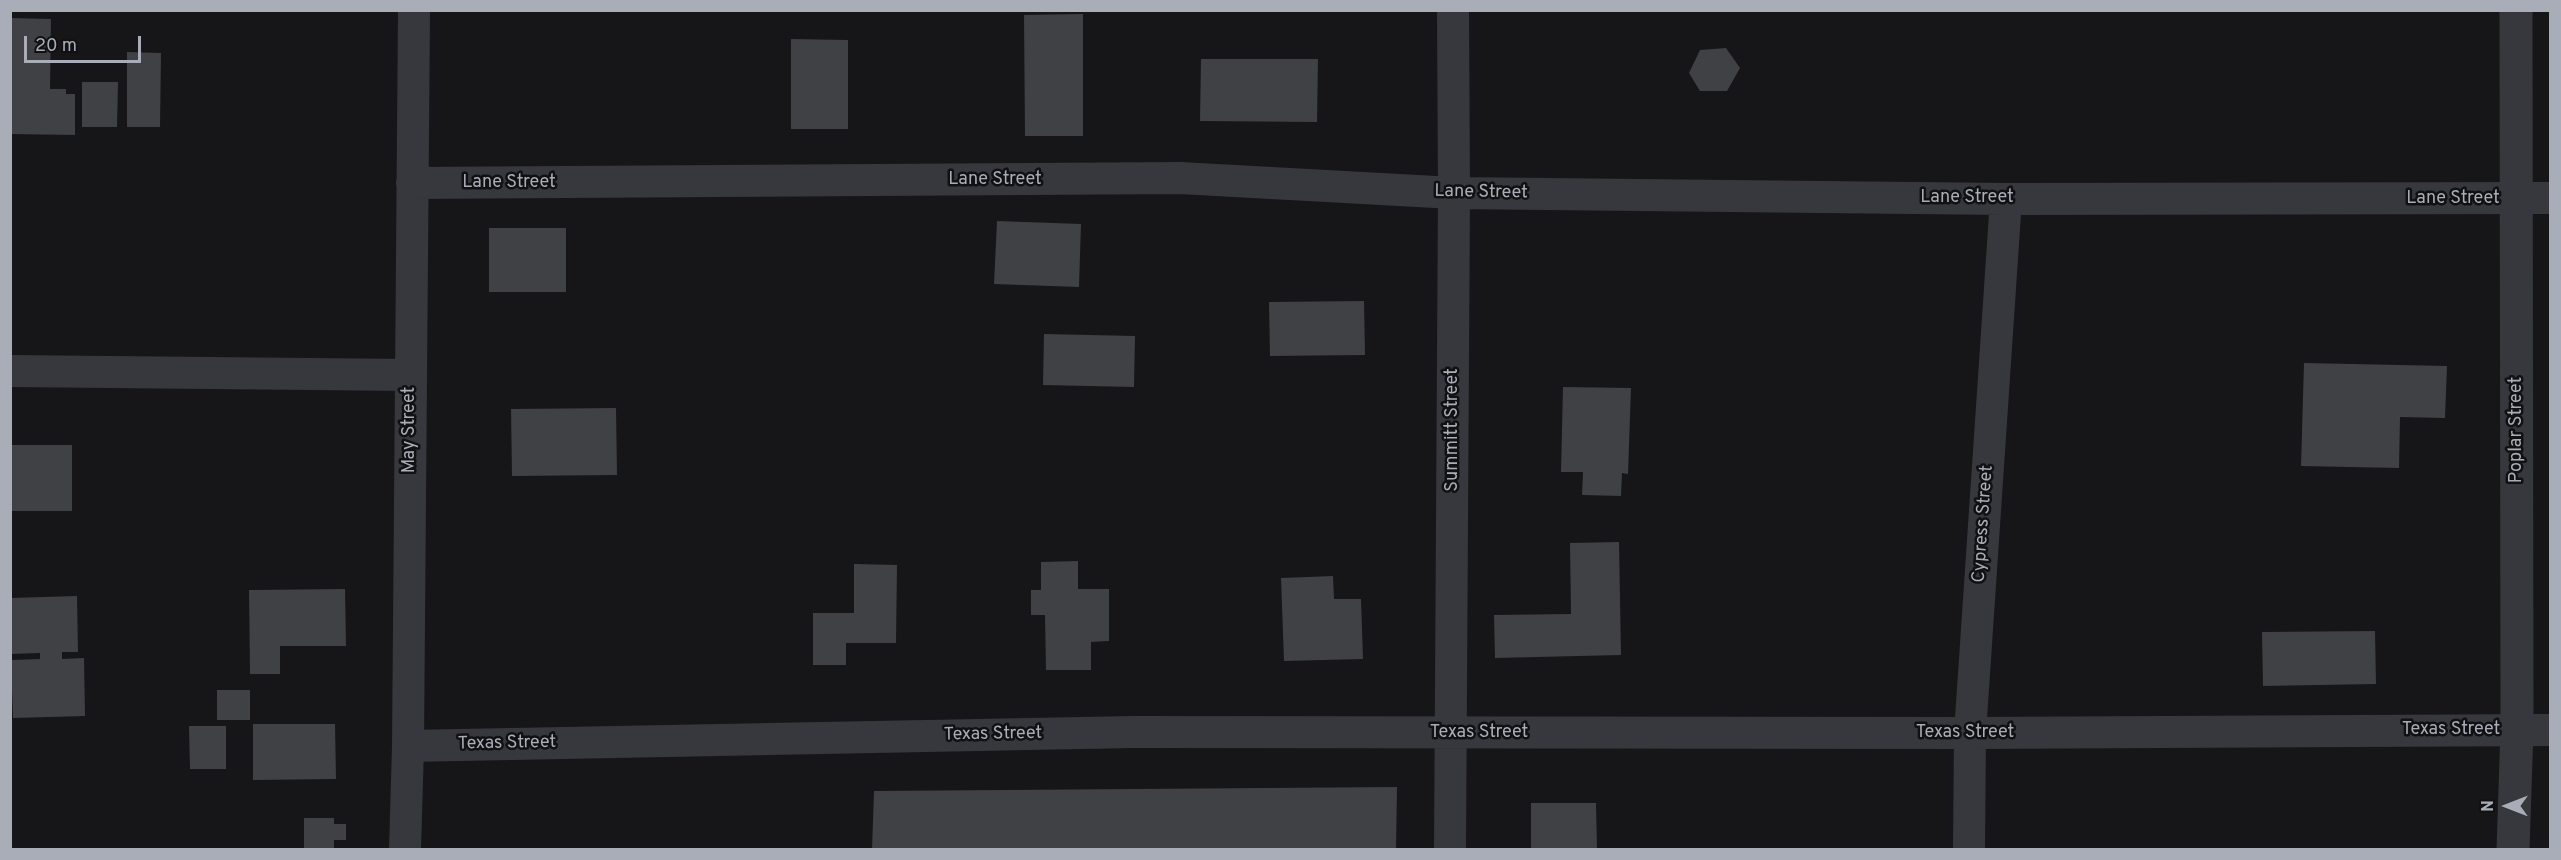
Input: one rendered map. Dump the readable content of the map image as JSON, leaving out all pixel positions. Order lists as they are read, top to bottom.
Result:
{
  "streets": {
    "street": [
      "Lane Street",
      "May Street",
      "Summitt Street",
      "Poplar Street",
      "Cypress Street",
      "Texas Street"
    ]
  },
  "crossings": [
    ["Lane Street", "May Street"],
    ["Lane Street", "Summitt Street"],
    ["Lane Street", "Poplar Street"],
    ["Lane Street", "Cypress Street"],
    ["May Street", "Texas Street"],
    ["Summitt Street", "Texas Street"],
    ["Poplar Street", "Texas Street"],
    ["Cypress Street", "Texas Street"]
  ],
  "scale_bar": "20 m",
  "north": "left"
}
